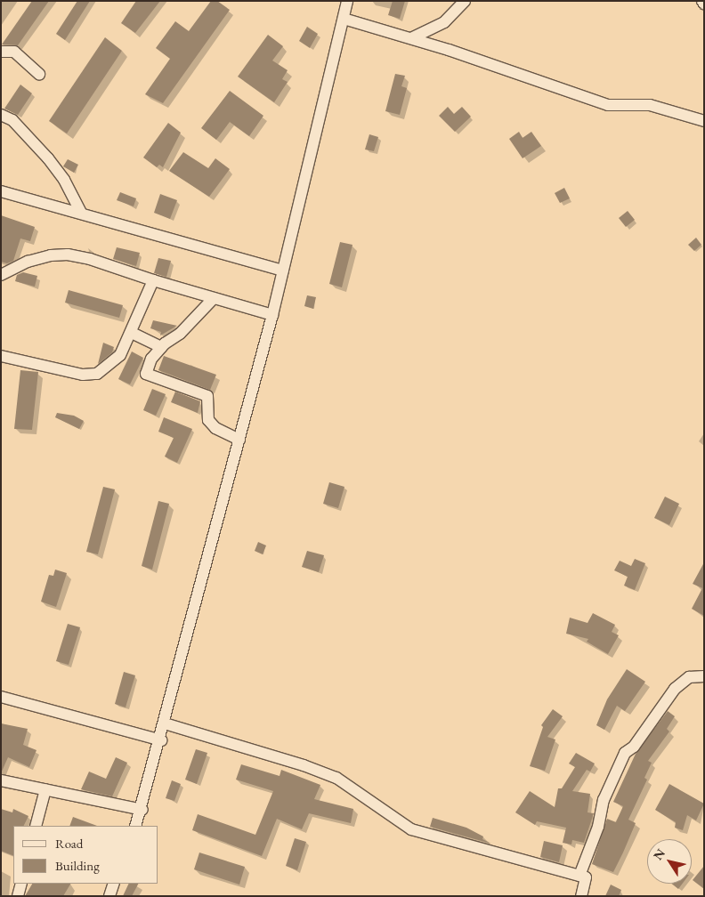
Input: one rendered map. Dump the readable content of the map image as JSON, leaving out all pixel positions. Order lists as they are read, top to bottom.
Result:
{
  "legend": ["Road", "Building"],
  "north": "top left"
}
